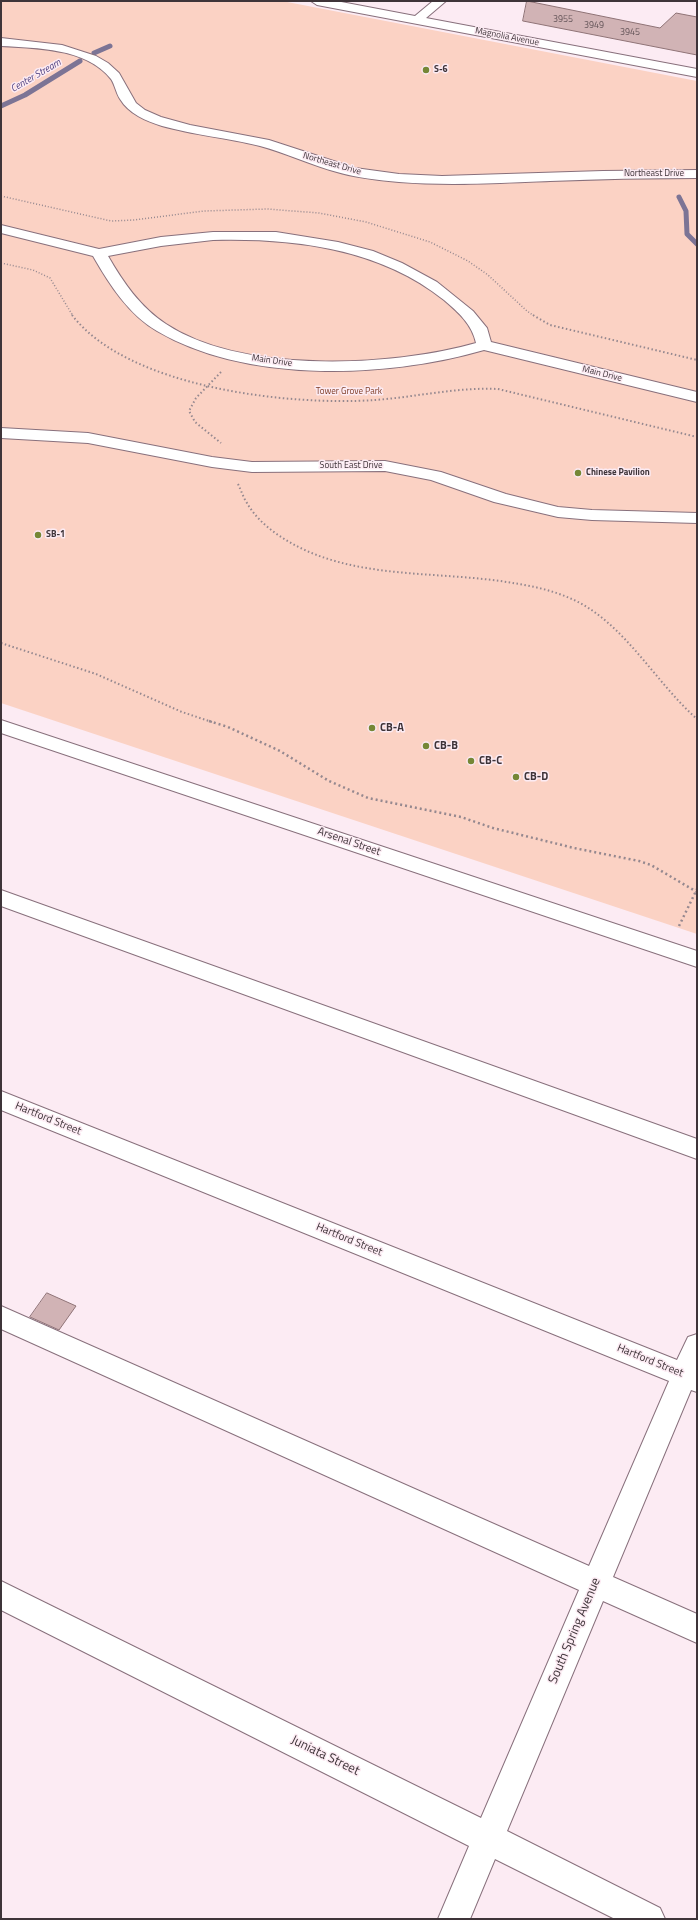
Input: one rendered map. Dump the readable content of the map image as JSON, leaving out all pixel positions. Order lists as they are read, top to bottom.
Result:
{
  "streets": {
    "street": [
      "Magnolia Avenue",
      "Northeast Drive",
      "Main Drive",
      "South East Drive",
      "Arsenal Street",
      "Hartford Street",
      "South Spring Avenue",
      "Juniata Street"
    ]
  },
  "crossings": [
    ["Hartford Street", "South Spring Avenue"],
    ["South Spring Avenue", "Juniata Street"]
  ],
  "water": ["Center Stream"],
  "parks": ["Tower Grove Park"],
  "places": [
    "S-6",
    "Chinese Pavilion",
    "SB-1",
    "CB-A",
    "CB-B",
    "CB-C",
    "CB-D"
  ],
  "house_numbers": ["3955", "3949", "3945"]
}
